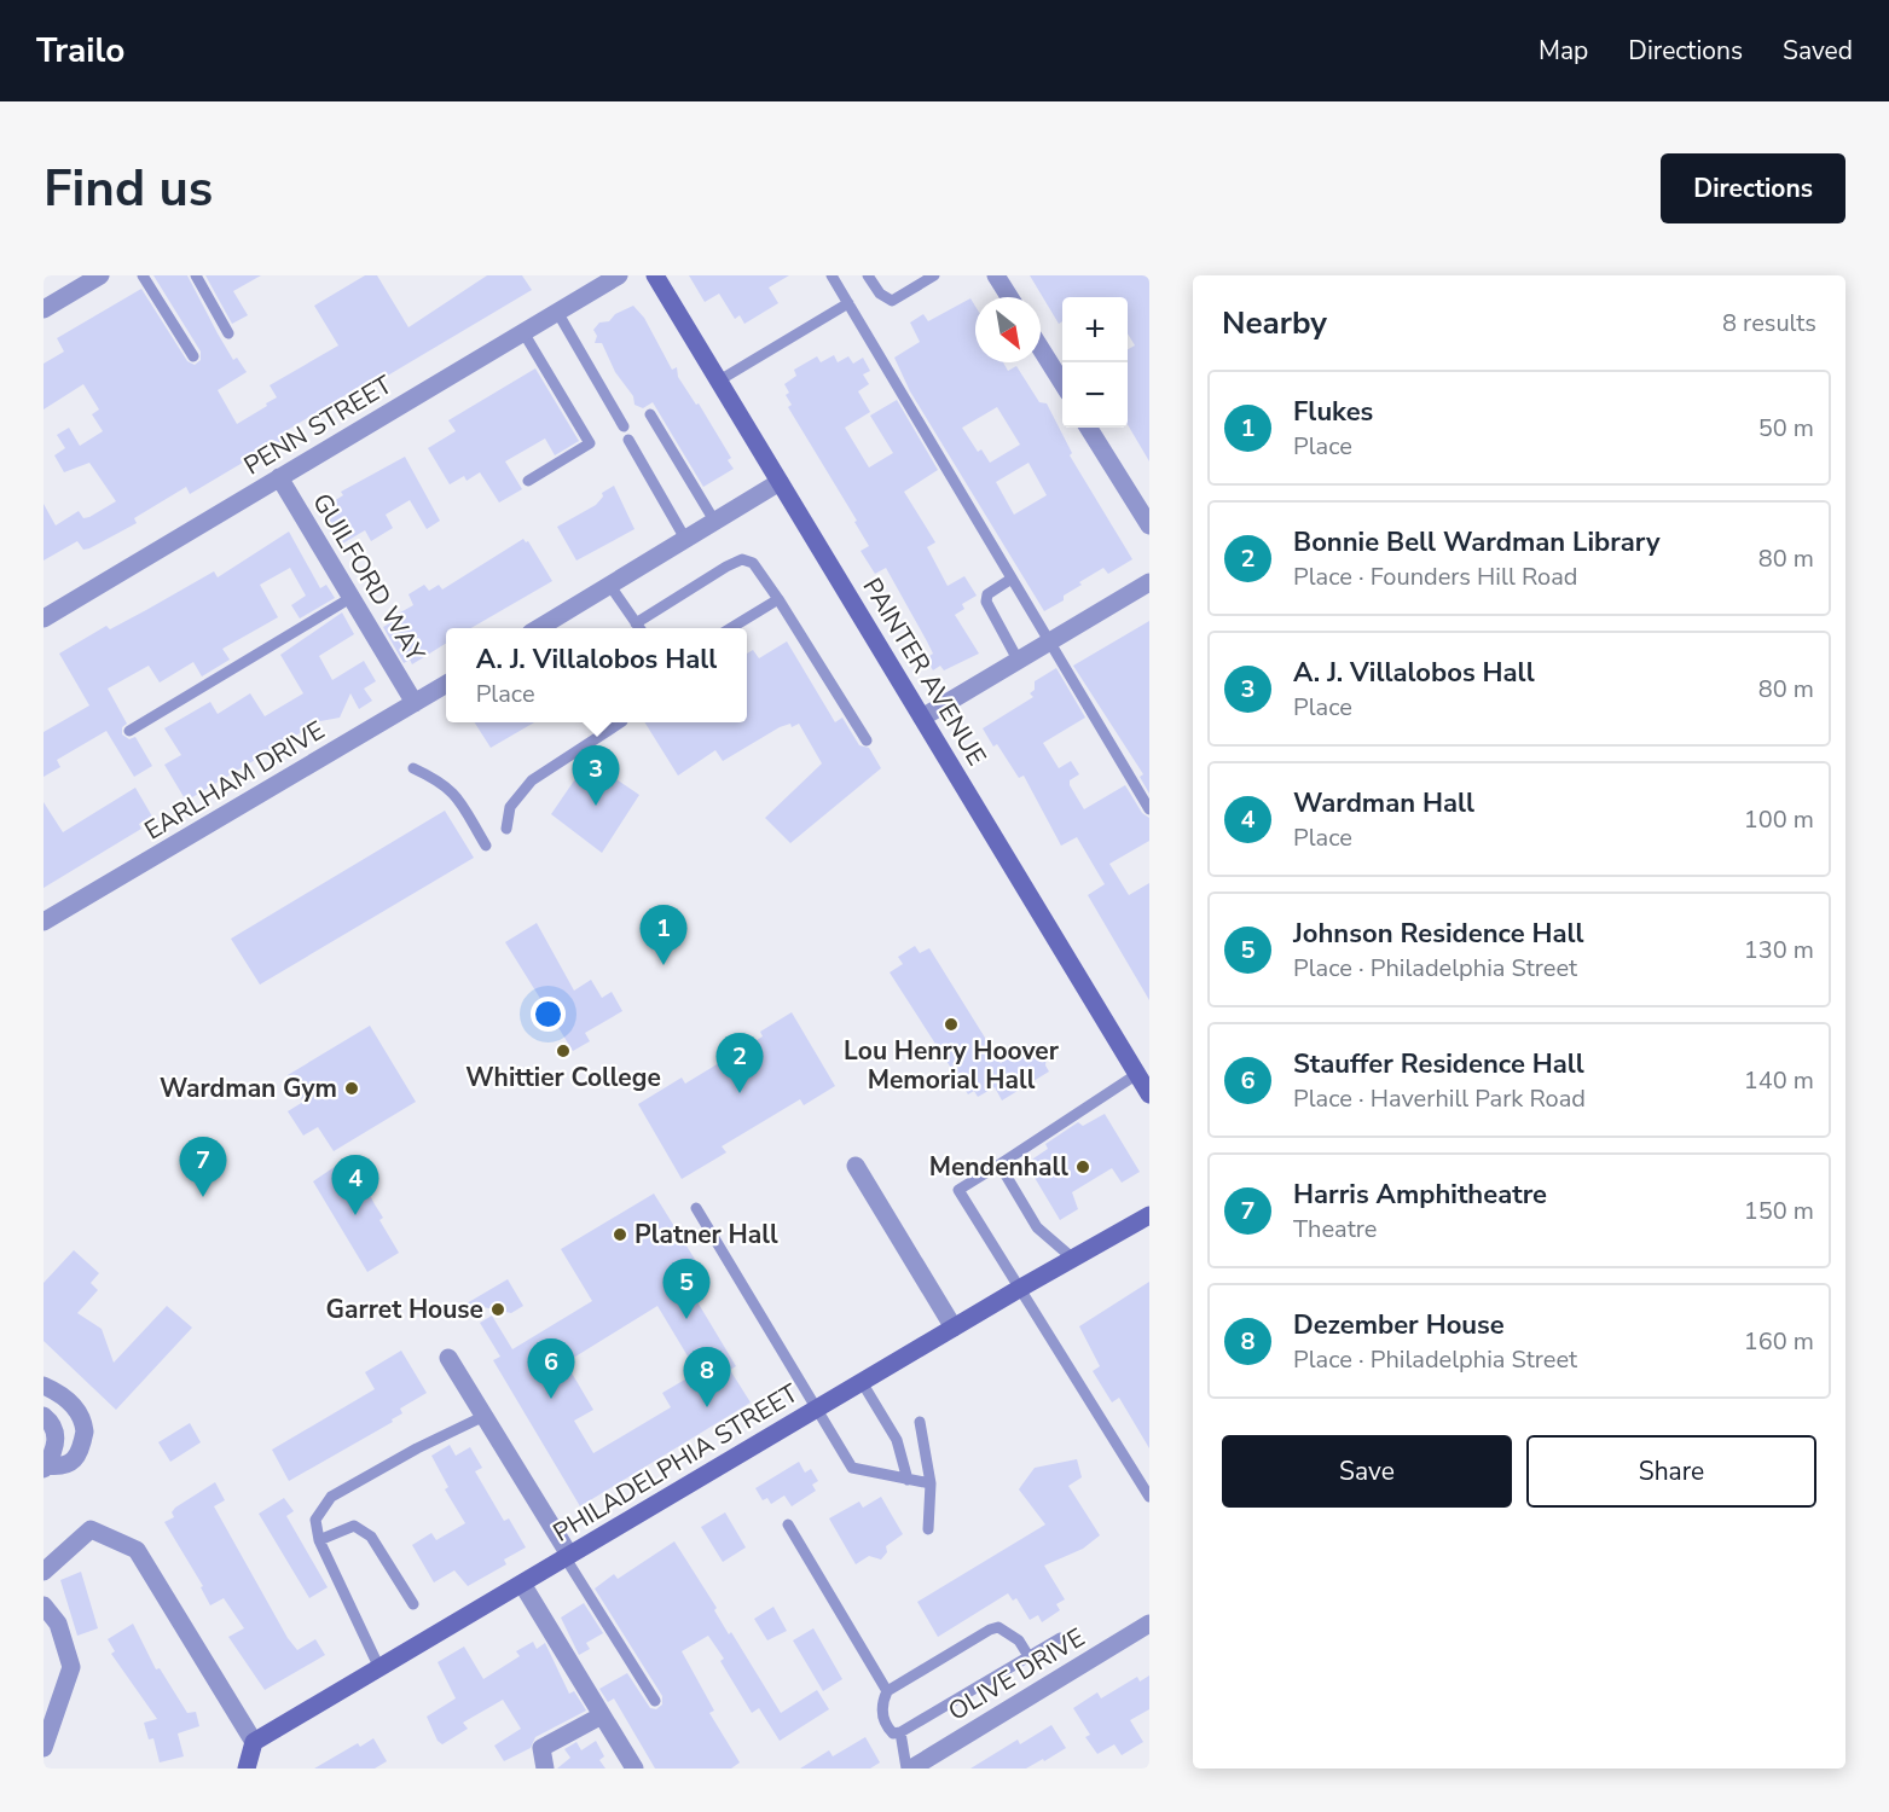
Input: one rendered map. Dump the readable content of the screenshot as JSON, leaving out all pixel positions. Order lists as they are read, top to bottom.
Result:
{
  "streets": {
    "street": [
      "PENN STREET",
      "GUILFORD WAY",
      "PAINTER AVENUE",
      "EARLHAM DRIVE",
      "PHILADELPHIA STREET",
      "OLIVE DRIVE"
    ]
  },
  "crossings": [
    ["PENN STREET", "GUILFORD WAY"],
    ["GUILFORD WAY", "EARLHAM DRIVE"]
  ],
  "places": [
    "Lou Henry Hoover Memorial Hall",
    "Whittier College",
    "Wardman Gym",
    "Mendenhall",
    "Platner Hall",
    "Garret House"
  ],
  "north": "bottom right",
  "page": {
    "header": "Trailo",
    "nav": ["Map", "Directions", "Saved"],
    "buttons": [
      "Directions",
      ["Save", "Share"]
    ],
    "title": "Find us",
    "heading": ["Nearby", "8 results"],
    "map_buttons": ["+", "−"],
    "list": [
      {
        "mark": "1",
        "name": "Flukes",
        "note": "Place",
        "value": "50 m"
      },
      {
        "mark": "2",
        "name": "Bonnie Bell Wardman Library",
        "note": "Place · Founders Hill Road",
        "value": "80 m"
      },
      {
        "mark": "3",
        "name": "A. J. Villalobos Hall",
        "note": "Place",
        "value": "80 m"
      },
      {
        "mark": "4",
        "name": "Wardman Hall",
        "note": "Place",
        "value": "100 m"
      },
      {
        "mark": "5",
        "name": "Johnson Residence Hall",
        "note": "Place · Philadelphia Street",
        "value": "130 m"
      },
      {
        "mark": "6",
        "name": "Stauffer Residence Hall",
        "note": "Place · Haverhill Park Road",
        "value": "140 m"
      },
      {
        "mark": "7",
        "name": "Harris Amphitheatre",
        "note": "Theatre",
        "value": "150 m"
      },
      {
        "mark": "8",
        "name": "Dezember House",
        "note": "Place · Philadelphia Street",
        "value": "160 m"
      }
    ],
    "popup": ["A. J. Villalobos Hall", "Place"],
    "pins": [
      "3",
      "1",
      "2",
      "7",
      "4",
      "5",
      "6",
      "8"
    ]
  }
}
